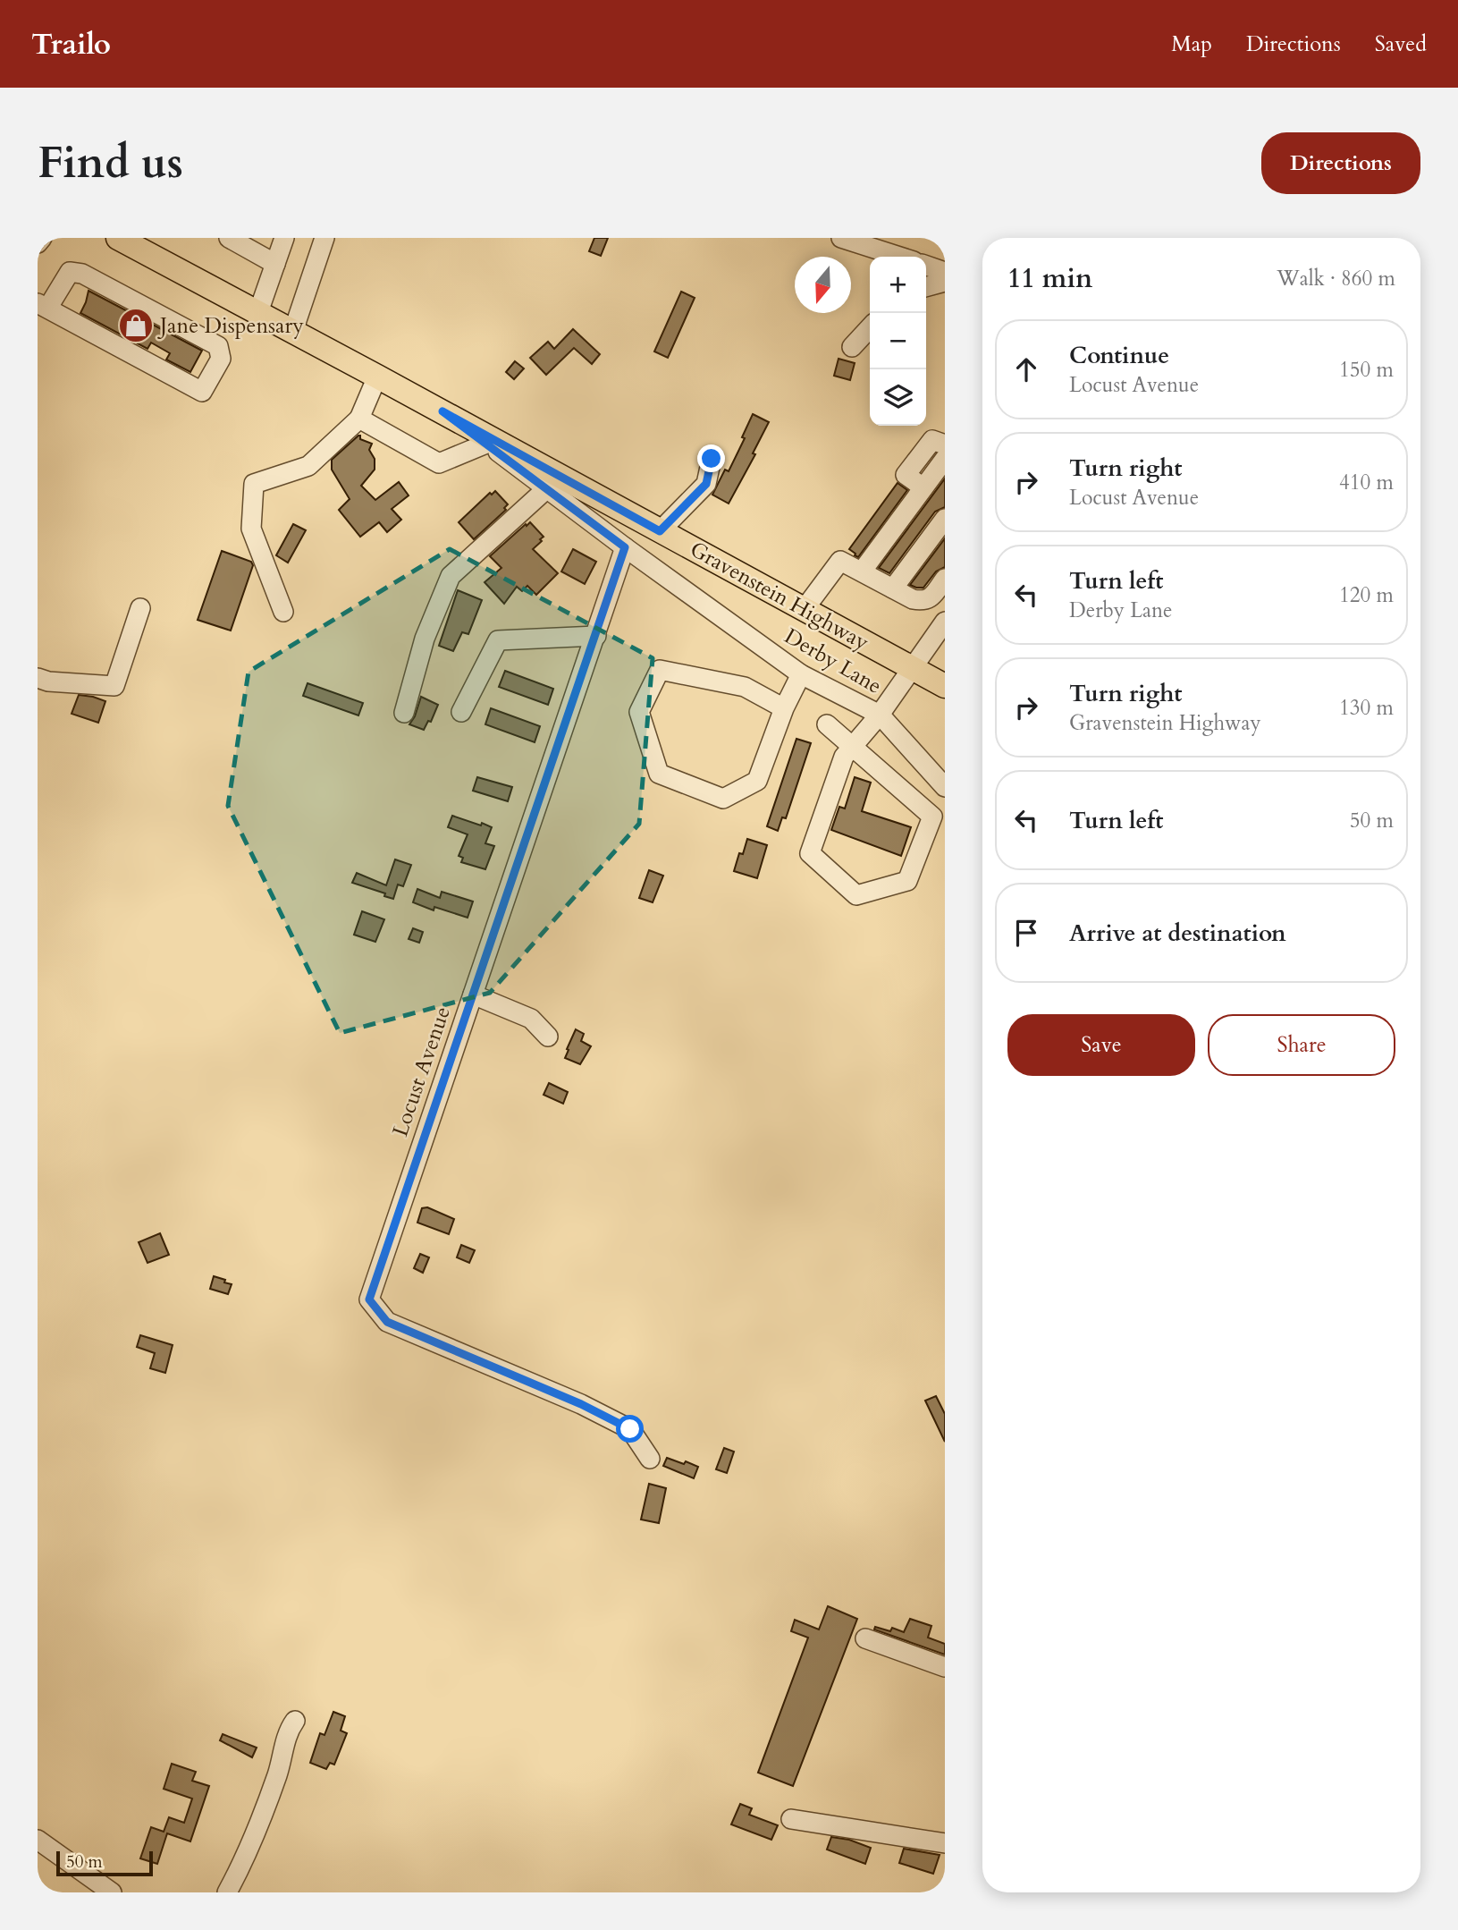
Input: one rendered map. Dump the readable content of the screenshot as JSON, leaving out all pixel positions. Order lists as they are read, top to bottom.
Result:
{
  "streets": {
    "main road": ["Gravenstein Highway"],
    "street": ["Derby Lane", "Locust Avenue"]
  },
  "crossings": [
    ["Gravenstein Highway", "Derby Lane"],
    ["Derby Lane", "Locust Avenue"]
  ],
  "places": {
    "shop": ["Jane Dispensary"]
  },
  "scale_bar": "50 m",
  "north": "bottom",
  "page": {
    "header": "Trailo",
    "nav": ["Map", "Directions", "Saved"],
    "buttons": [
      "Directions",
      ["Save", "Share"]
    ],
    "title": "Find us",
    "heading": ["11 min", "Walk · 860 m"],
    "map_buttons": ["+", "−"],
    "list": [
      ["Continue", "Locust Avenue", "150 m"],
      ["Turn right", "Locust Avenue", "410 m"],
      ["Turn left", "Derby Lane", "120 m"],
      ["Turn right", "Gravenstein Highway", "130 m"],
      ["Turn left", "50 m"],
      "Arrive at destination"
    ],
    "scale": "50 m"
  }
}
